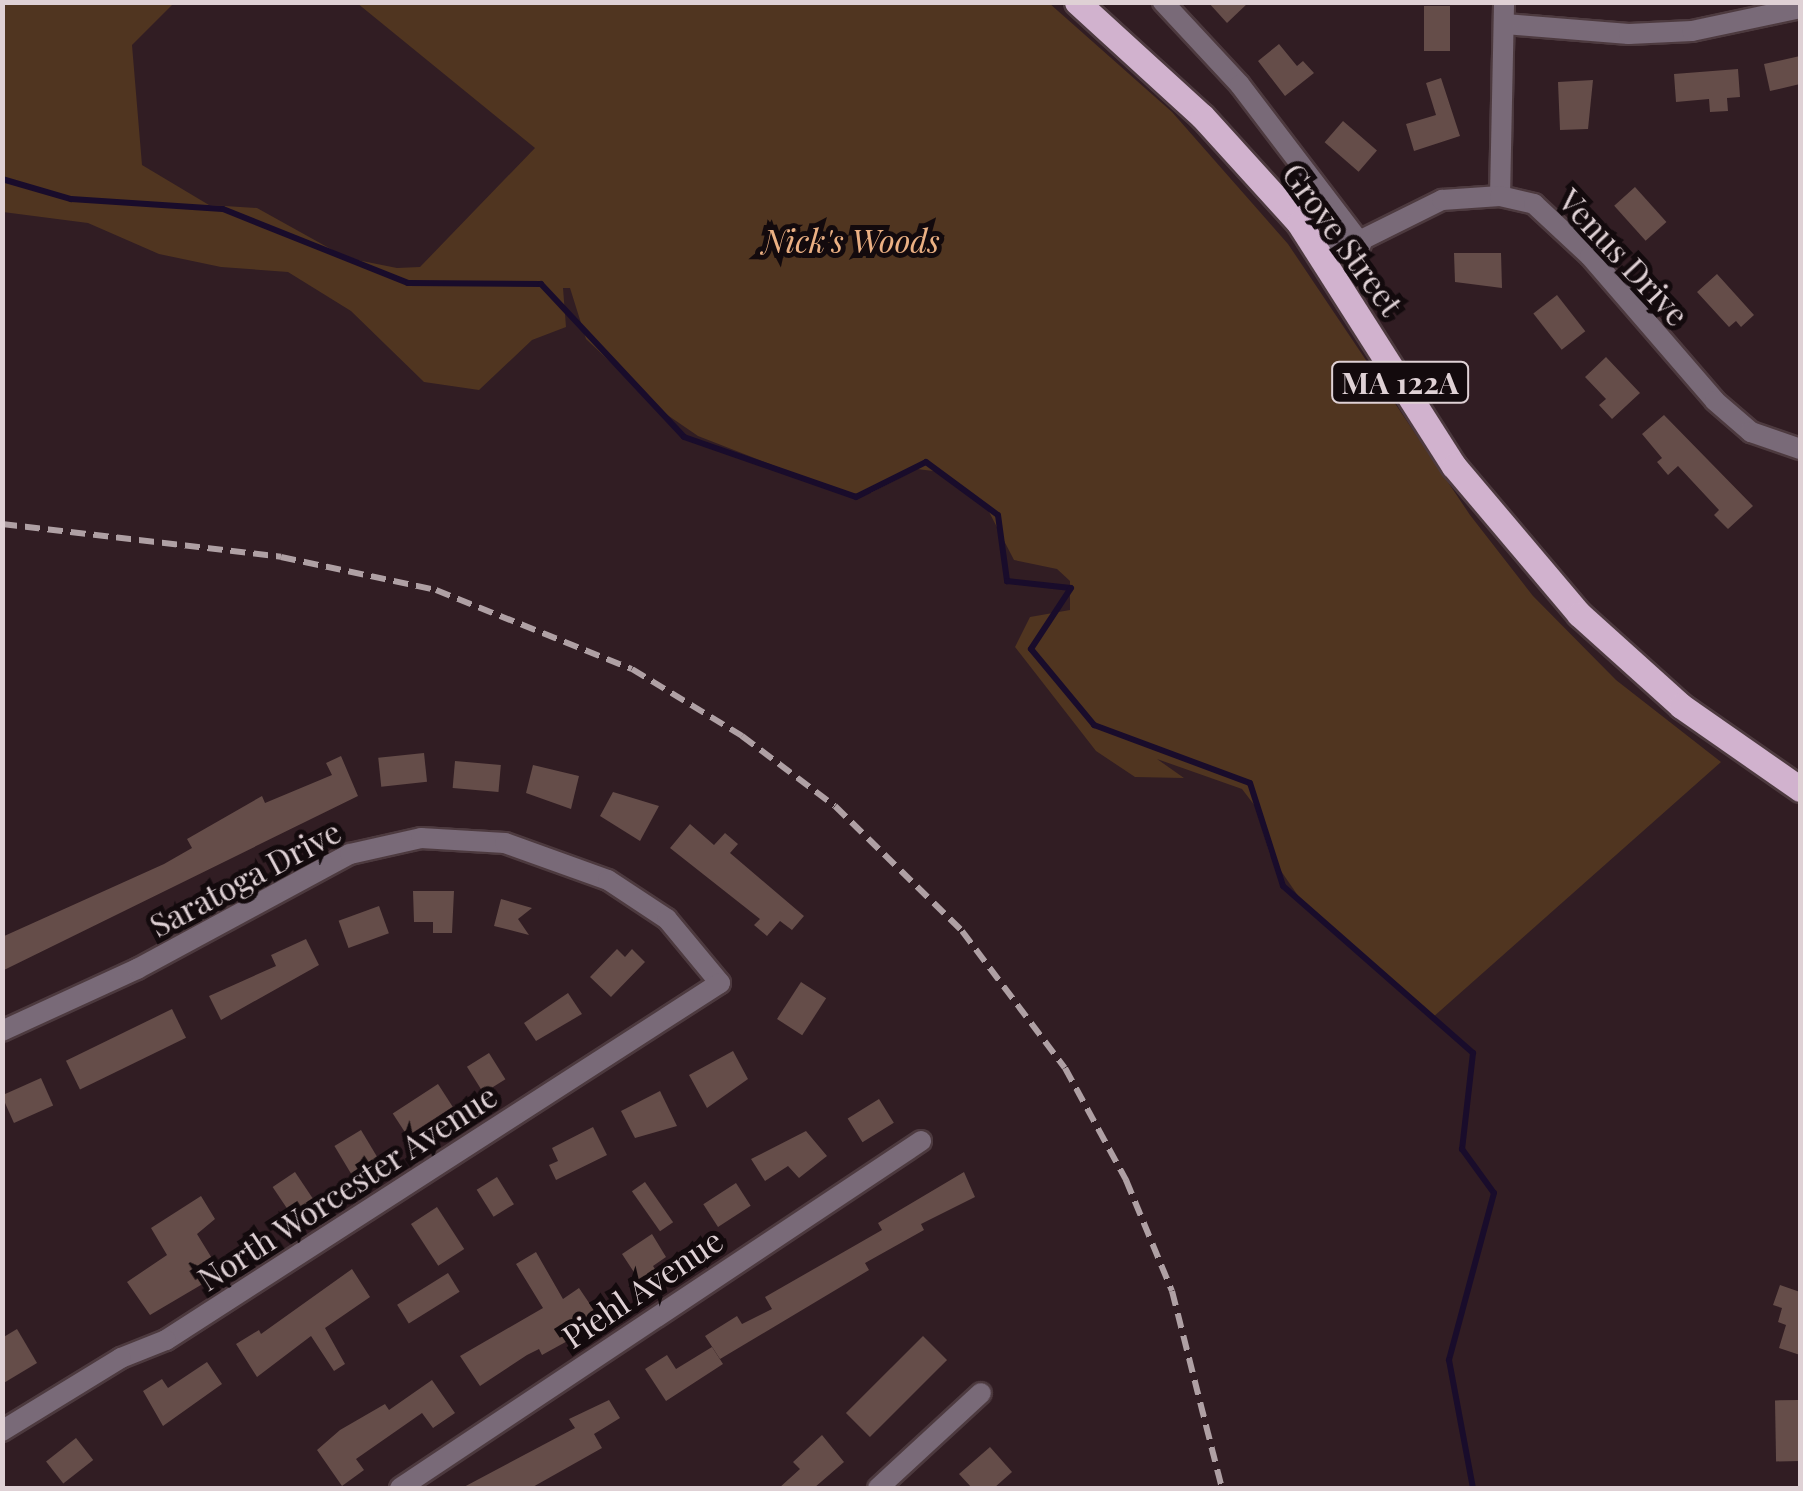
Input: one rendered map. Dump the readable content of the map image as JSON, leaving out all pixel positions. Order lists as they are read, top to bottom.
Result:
{
  "streets": {
    "main road": ["Grove Street", "MA 122A"],
    "street": [
      "Venus Drive",
      "Saratoga Drive",
      "North Worcester Avenue",
      "Piehl Avenue"
    ]
  },
  "crossings": [
    ["Grove Street", "Venus Drive"],
    ["Saratoga Drive", "North Worcester Avenue"]
  ],
  "parks": ["Nick's Woods"]
}
